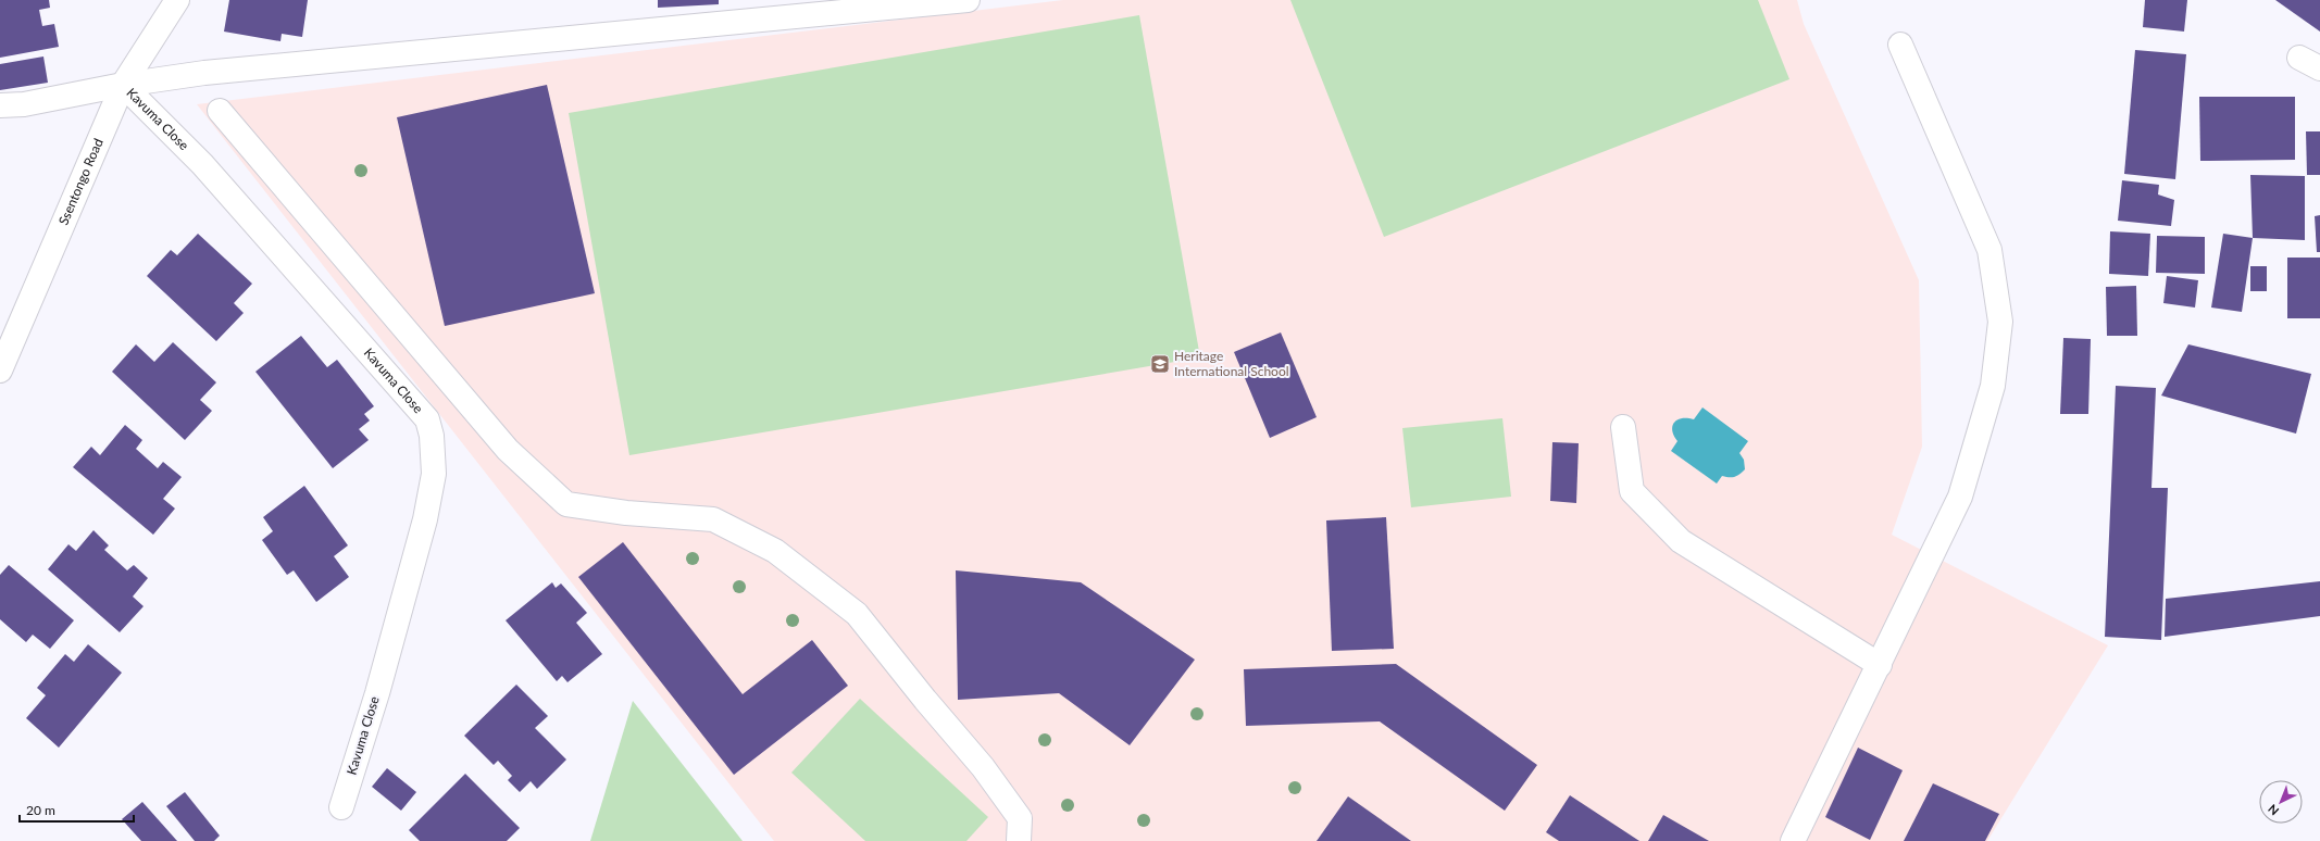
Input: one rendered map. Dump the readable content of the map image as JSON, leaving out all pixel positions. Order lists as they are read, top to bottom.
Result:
{
  "streets": {
    "street": ["Kavuma Close", "Ssentongo Road"]
  },
  "crossings": [
    ["Kavuma Close", "Ssentongo Road"]
  ],
  "places": {
    "school or university": ["Heritage International School"]
  },
  "scale_bar": "20 m",
  "north": "bottom left"
}
